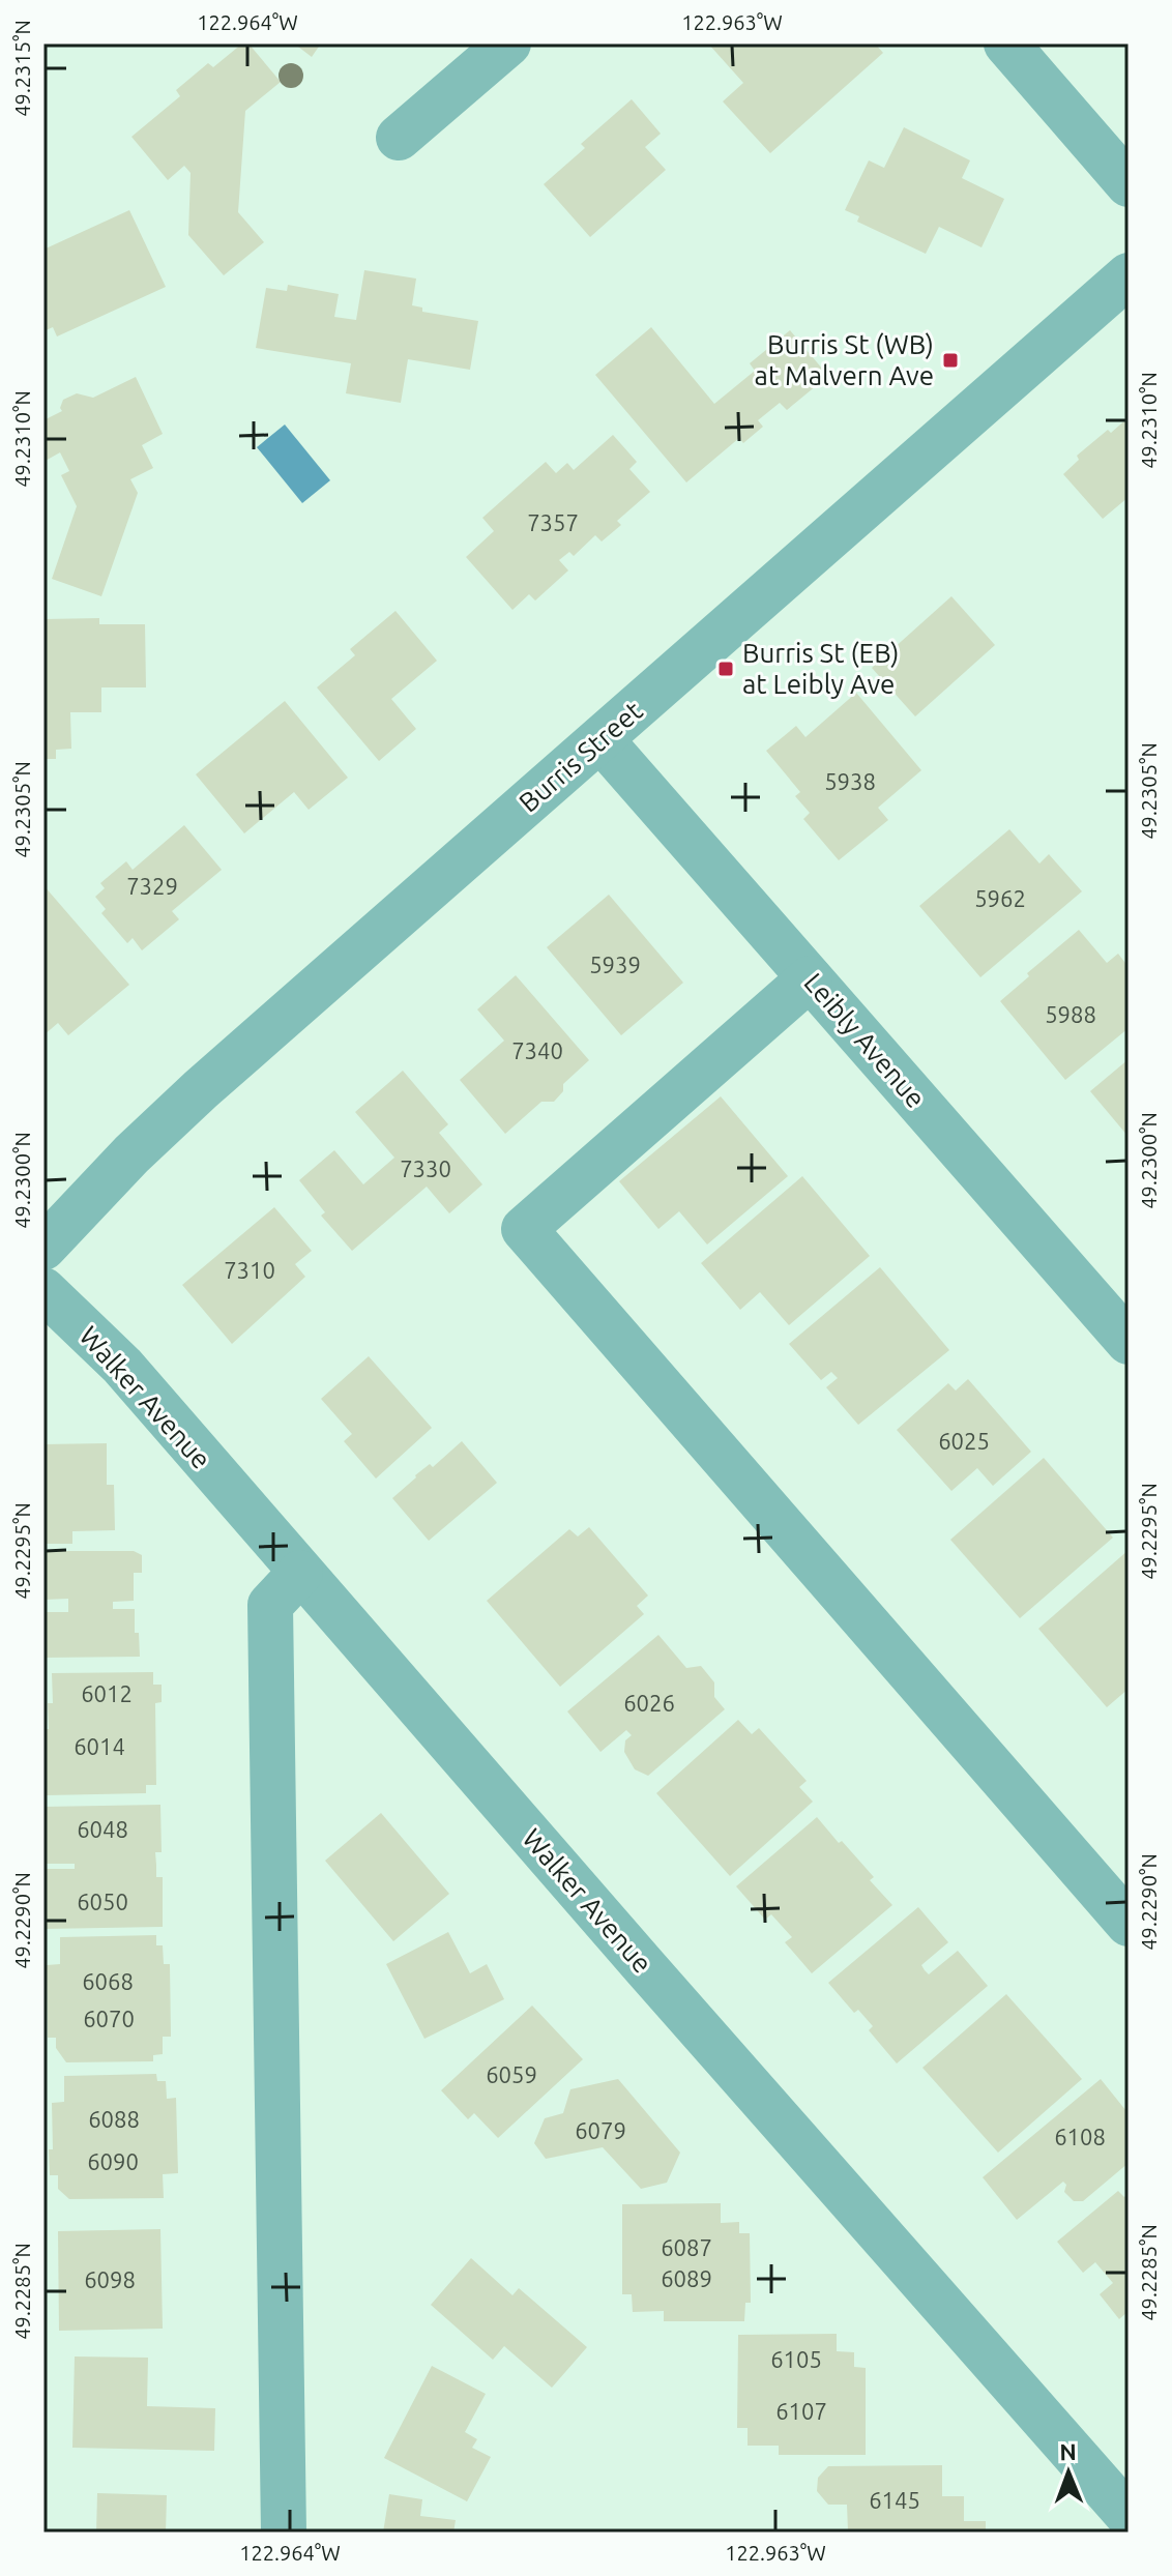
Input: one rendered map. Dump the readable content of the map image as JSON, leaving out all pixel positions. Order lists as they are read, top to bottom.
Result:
{
  "streets": {
    "street": ["Burris Street", "Leibly Avenue", "Walker Avenue"]
  },
  "crossings": [
    ["Burris Street", "Leibly Avenue"]
  ],
  "places": {
    "transit": ["Burris St (WB) at Malvern Ave", "Burris St (EB) at Leibly Ave"]
  },
  "house_numbers": [
    "7357",
    "5938",
    "7329",
    "5962",
    "5939",
    "5988",
    "7340",
    "7330",
    "7310",
    "6025",
    "6012",
    "6026",
    "6014",
    "6048",
    "6050",
    "6068",
    "6070",
    "6059",
    "6088",
    "6079",
    "6108",
    "6090",
    "6087",
    "6089",
    "6098",
    "6105",
    "6107",
    "6145"
  ],
  "north": "top",
  "coordinates": [
    "122.964°W",
    "122.963°W",
    "49.2315°N",
    "49.2310°N",
    "49.2305°N",
    "49.2300°N",
    "49.2295°N",
    "49.2290°N",
    "49.2285°N"
  ]
}
